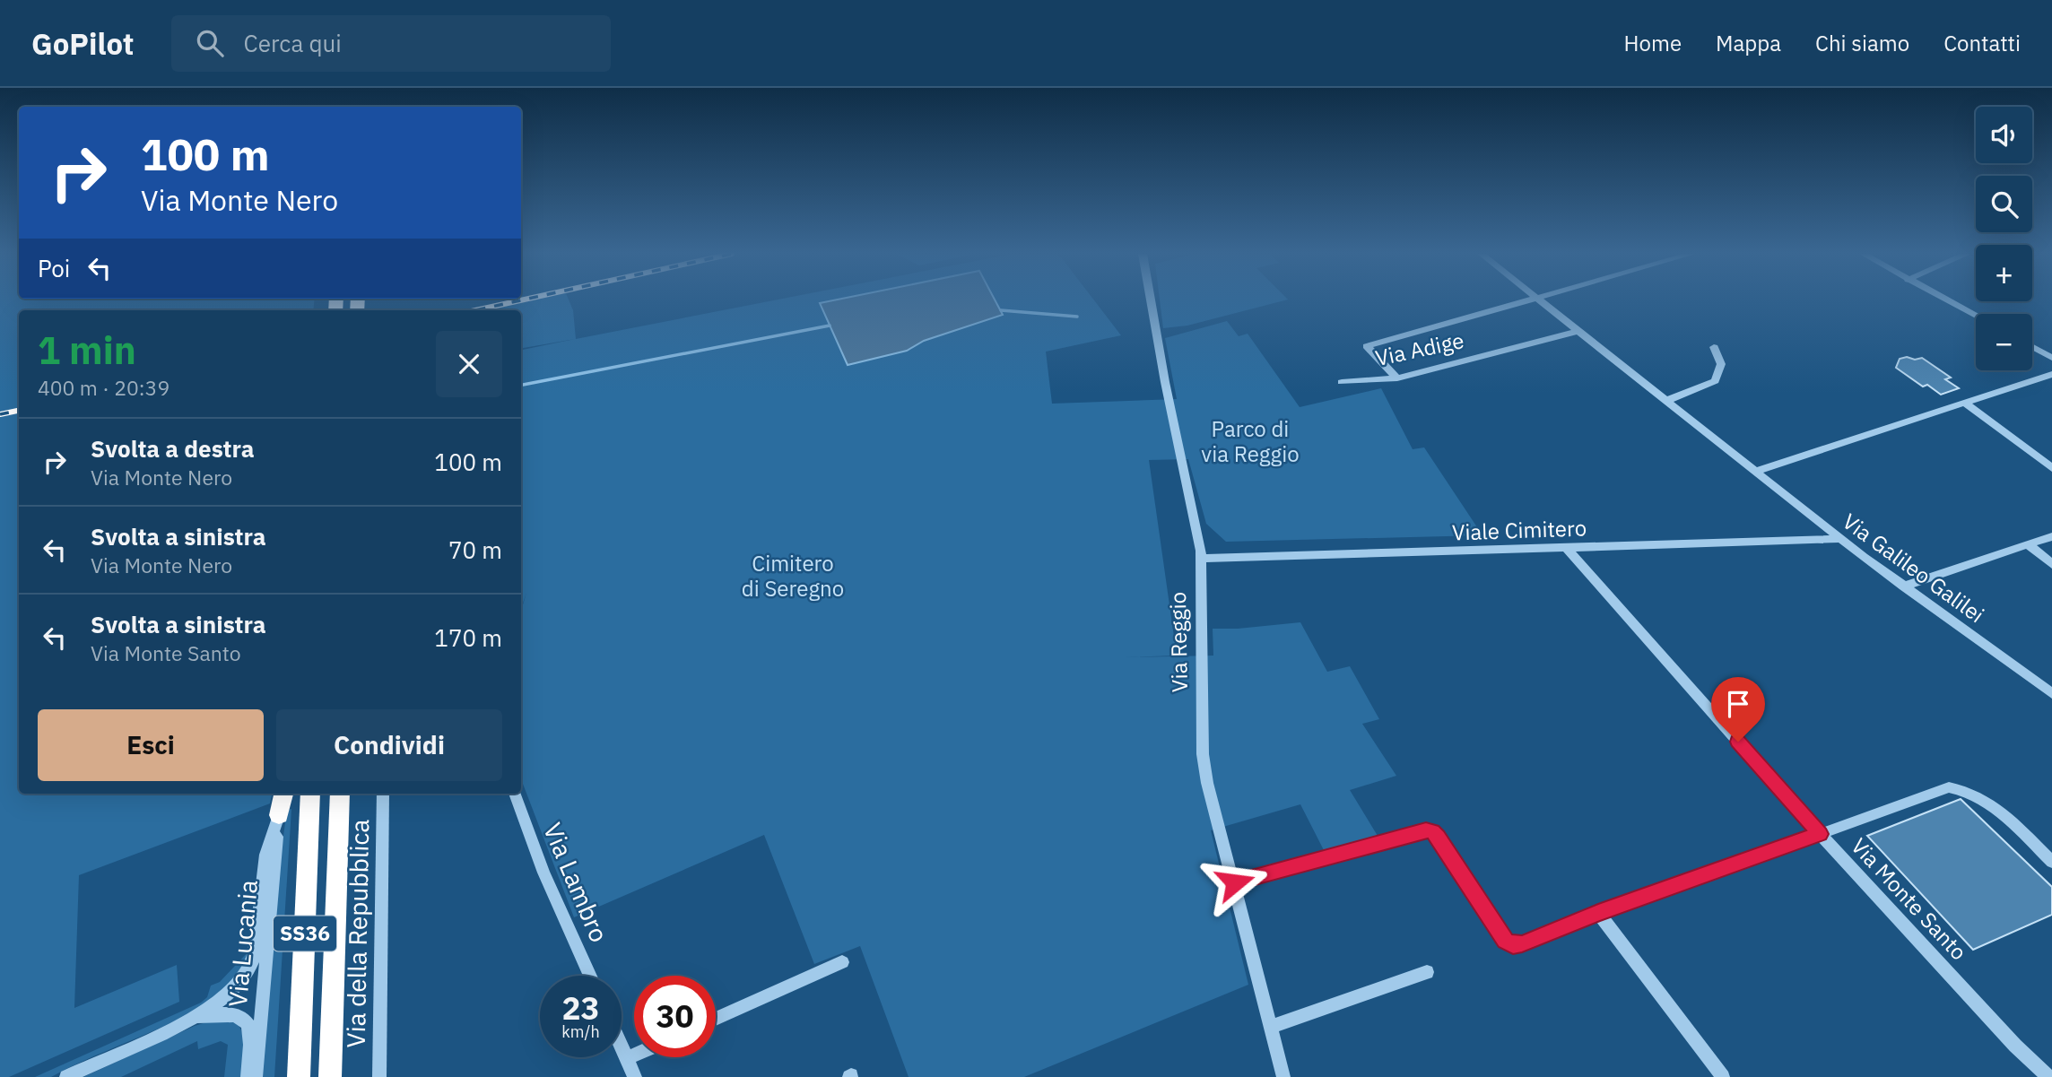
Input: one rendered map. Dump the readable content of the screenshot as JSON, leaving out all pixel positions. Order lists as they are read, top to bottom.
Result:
{
  "streets": {
    "highway": ["SS36"],
    "street": [
      "Via Adige",
      "Viale Cimitero",
      "Via Galileo Galilei",
      "Via Reggio",
      "Via Lambro",
      "Via Monte Santo",
      "Via della Repubblica",
      "Via Lucania"
    ]
  },
  "crossings": [
    ["Via Adige", "Via Galileo Galilei"],
    ["Viale Cimitero", "Via Galileo Galilei"],
    ["Viale Cimitero", "Via Reggio"],
    ["Viale Cimitero", "Via Monte Santo"]
  ],
  "parks": ["Parco di via Reggio", "Cimitero di Seregno"],
  "page": {
    "header": "GoPilot",
    "search": "Cerca qui",
    "nav": [
      "Home",
      "Mappa",
      "Chi siamo",
      "Contatti"
    ],
    "map_buttons": ["+", "−"],
    "turn": ["100 m", "Via Monte Nero"],
    "then": "Poi",
    "heading": ["1 min", "400 m · 20:39"],
    "list": [
      {
        "name": "Svolta a destra",
        "note": "Via Monte Nero",
        "value": "100 m"
      },
      {
        "name": "Svolta a sinistra",
        "note": "Via Monte Nero",
        "value": "70 m"
      },
      {
        "name": "Svolta a sinistra",
        "note": "Via Monte Santo",
        "value": "170 m"
      }
    ],
    "buttons": ["Esci", "Condividi"],
    "speed": "23 km/h",
    "limit": "30"
  }
}
